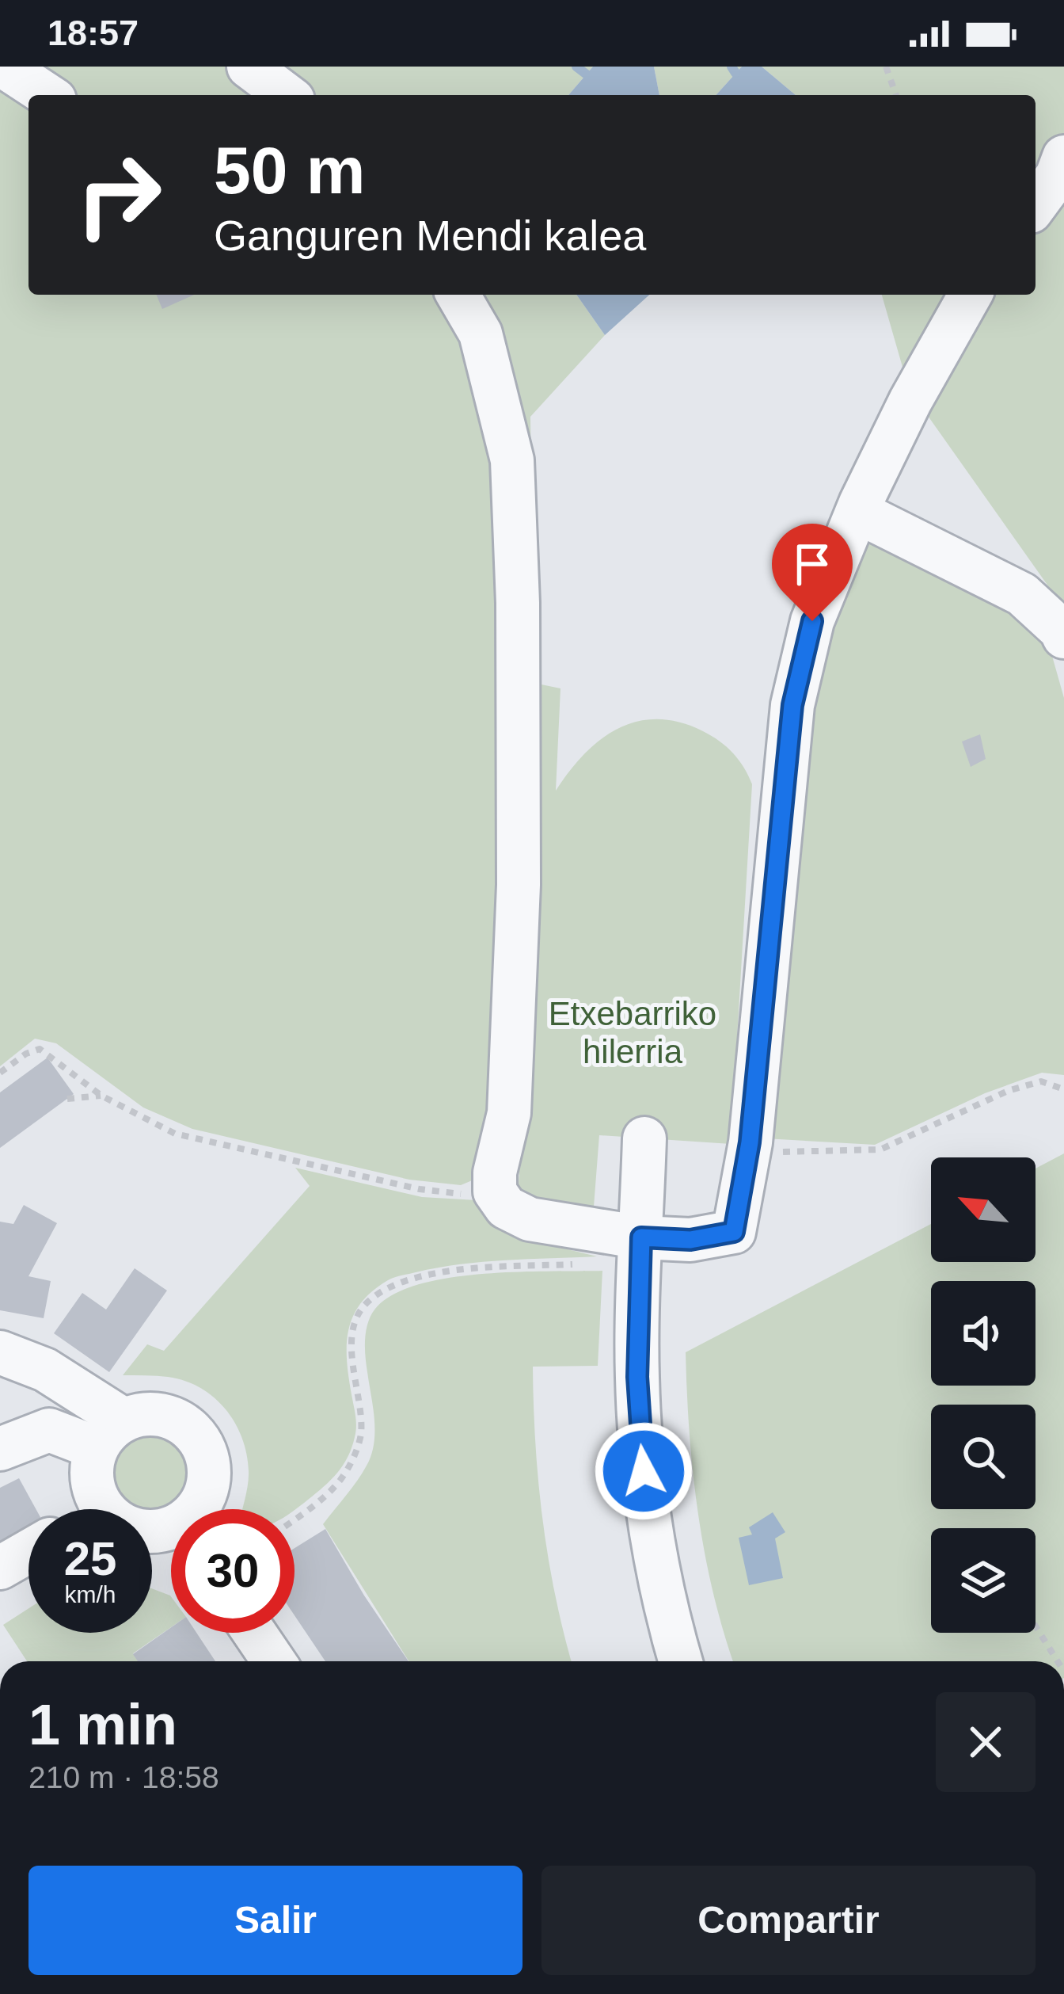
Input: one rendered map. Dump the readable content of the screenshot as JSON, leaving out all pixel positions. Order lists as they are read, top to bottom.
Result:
{
  "parks": ["Etxebarriko hilerria"],
  "north": "top left",
  "page": {
    "status": "18:57",
    "turn": ["50 m", "Ganguren Mendi kalea"],
    "speed": "25 km/h",
    "limit": "30",
    "heading": ["1 min", "210 m · 18:58"],
    "buttons": ["Salir", "Compartir"]
  }
}
